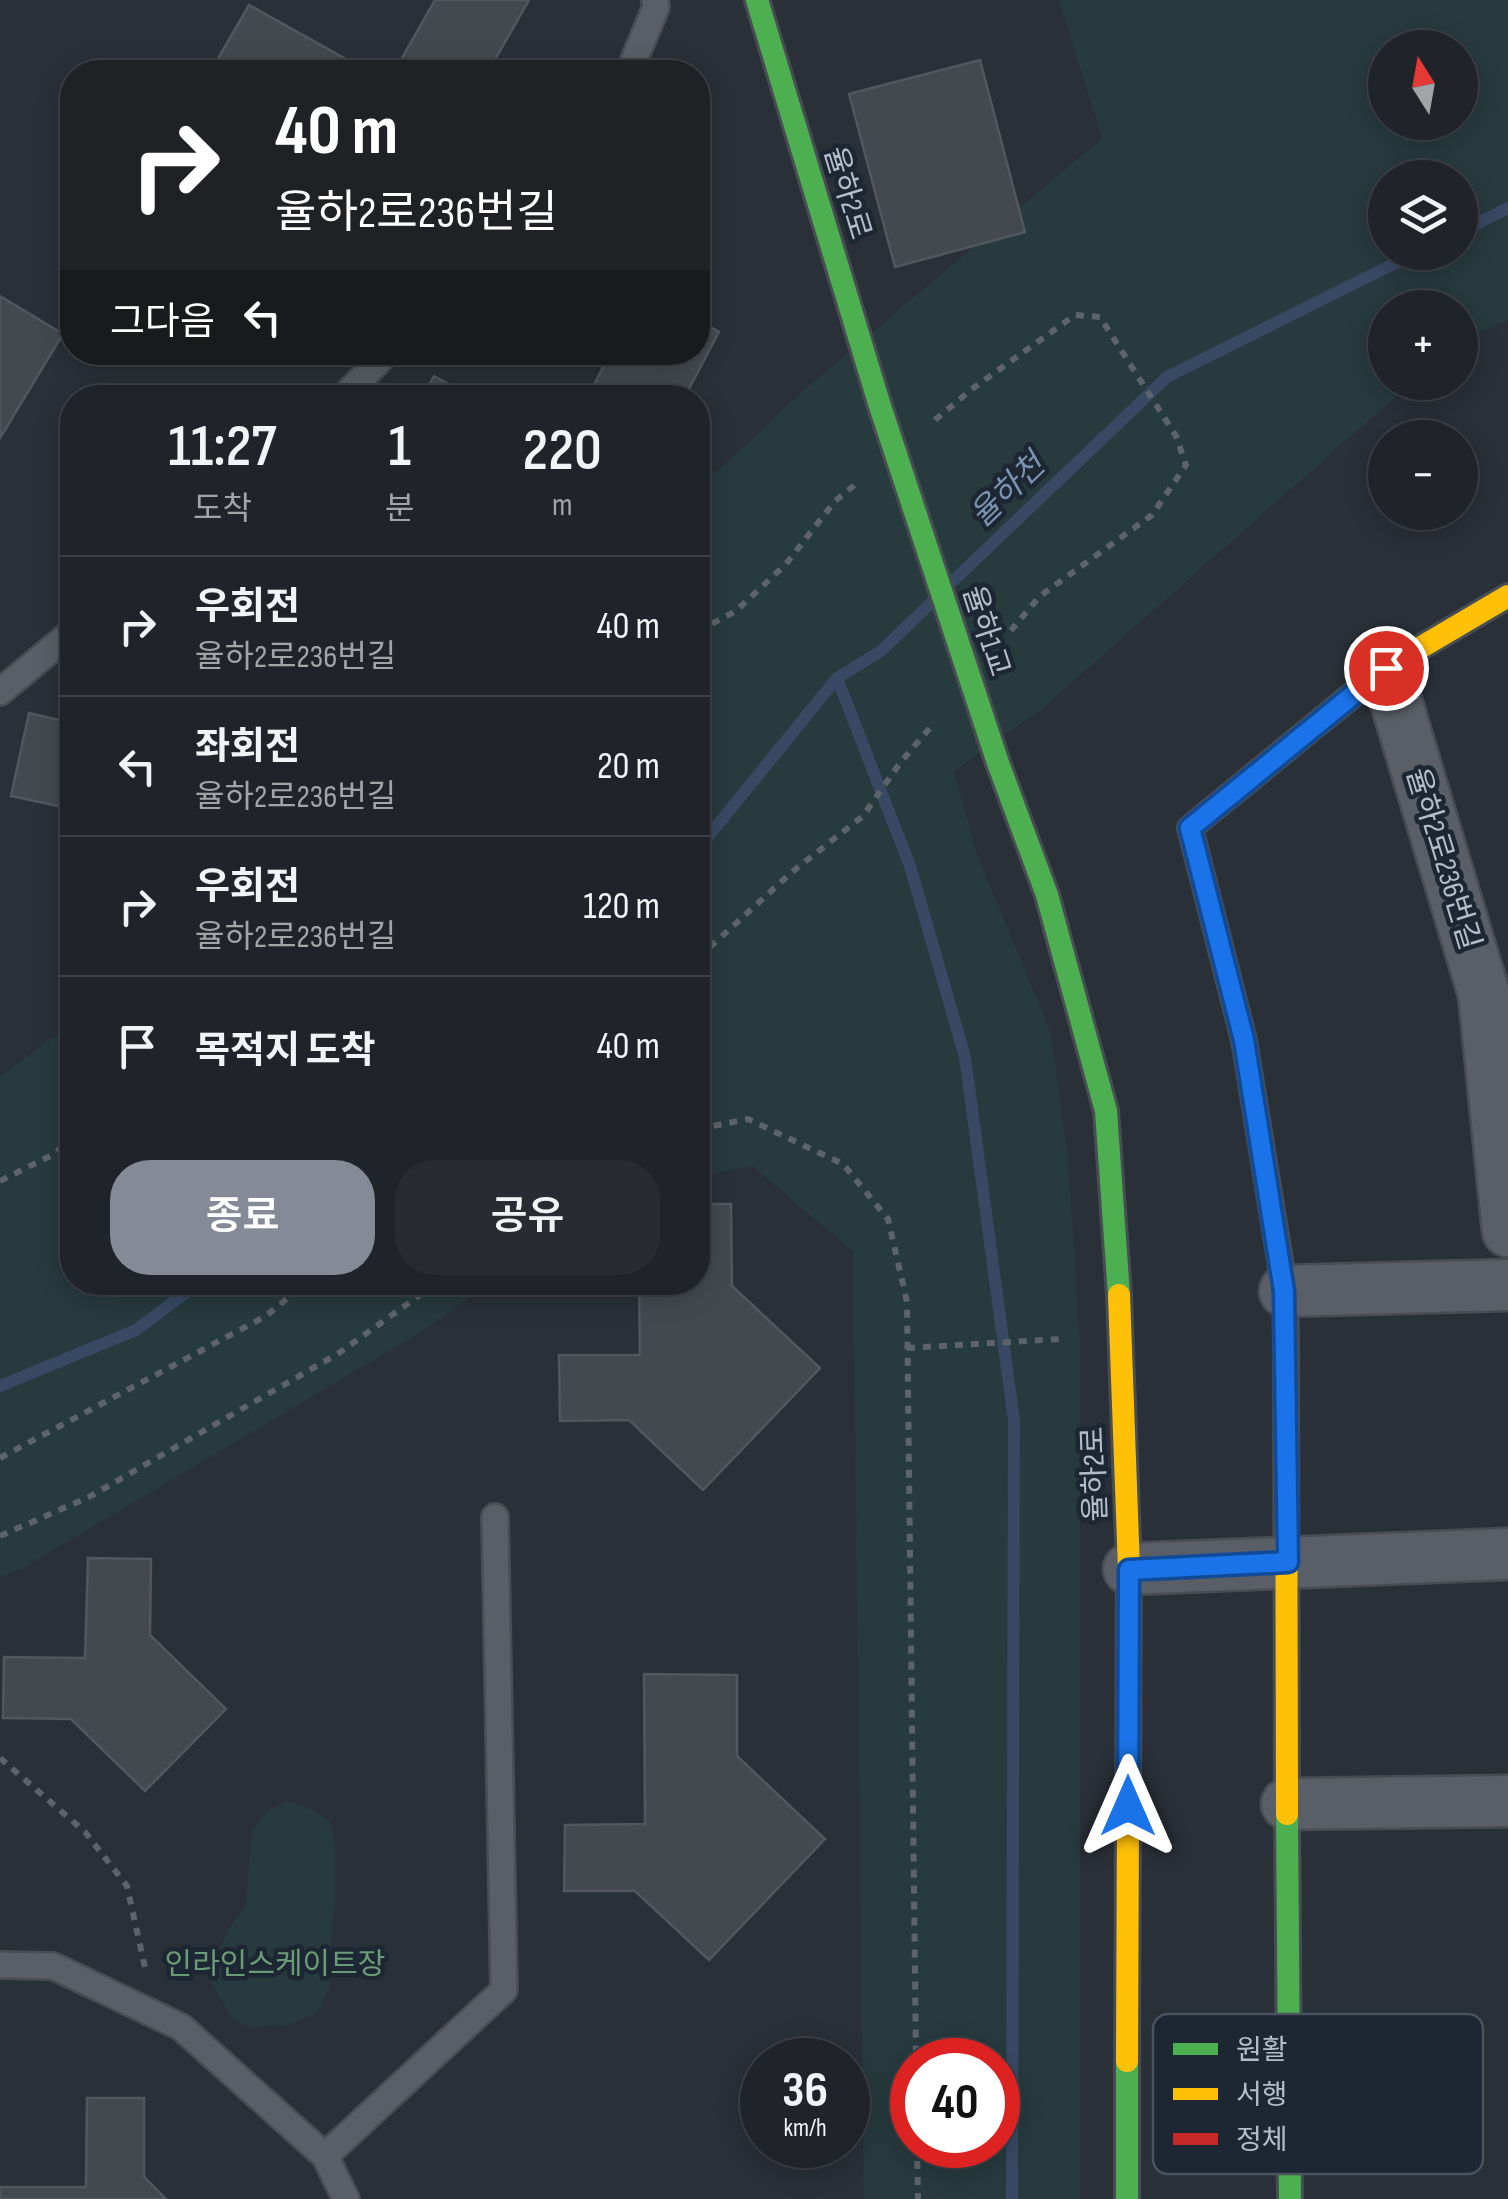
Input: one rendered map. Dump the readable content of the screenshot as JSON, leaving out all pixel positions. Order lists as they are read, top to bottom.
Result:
{
  "streets": {
    "street": ["율하2로", "율하1교", "율하2로236번길"]
  },
  "crossings": [
    ["율하2로", "율하1교"]
  ],
  "water": ["율하천"],
  "parks": ["인라인스케이트장"],
  "legend": ["원활", "서행", "정체"],
  "north": "top",
  "page": {
    "map_buttons": ["+", "−"],
    "turn": ["40 m", "율하2로236번길"],
    "then": "그다음",
    "eta": [
      "11:27",
      "도착",
      "1",
      "분",
      "220",
      "m"
    ],
    "list": [
      {
        "name": "우회전",
        "note": "율하2로236번길",
        "value": "40 m"
      },
      {
        "name": "좌회전",
        "note": "율하2로236번길",
        "value": "20 m"
      },
      {
        "name": "우회전",
        "note": "율하2로236번길",
        "value": "120 m"
      },
      {
        "name": "목적지 도착",
        "value": "40 m"
      }
    ],
    "buttons": ["종료", "공유"],
    "speed": "36 km/h",
    "limit": "40"
  }
}
